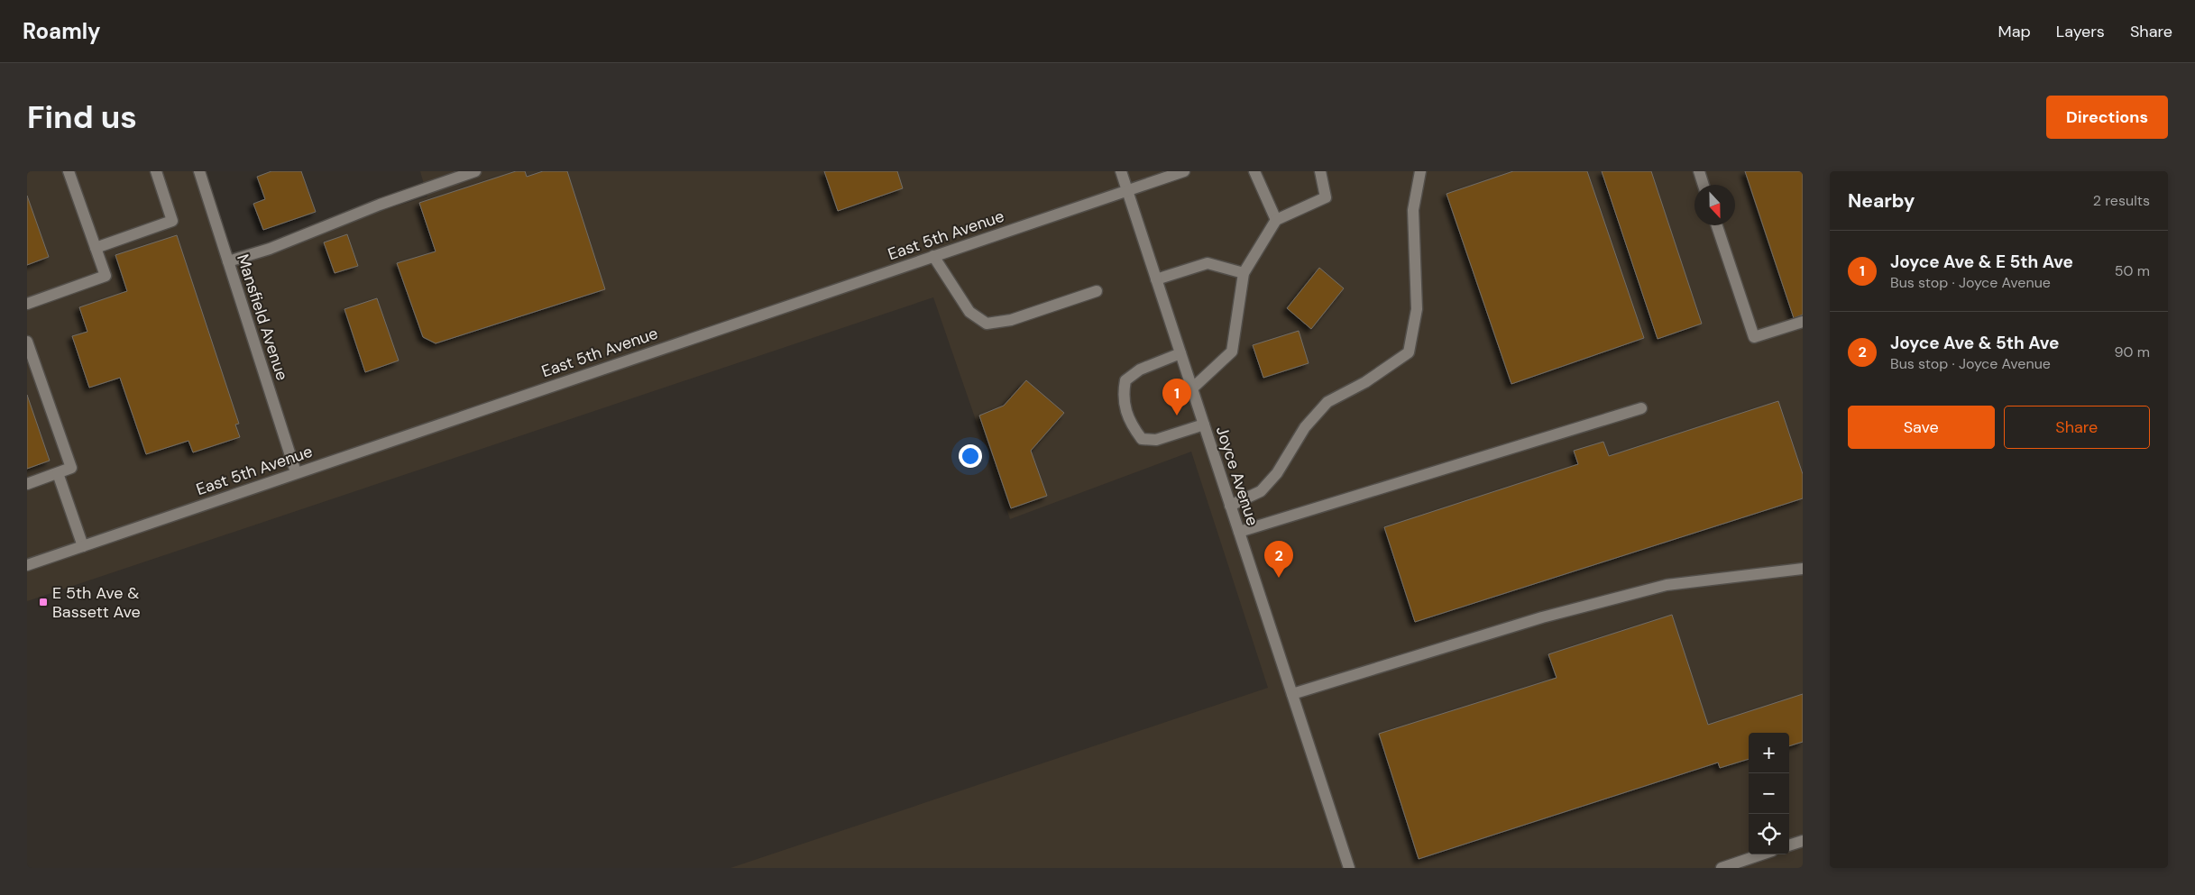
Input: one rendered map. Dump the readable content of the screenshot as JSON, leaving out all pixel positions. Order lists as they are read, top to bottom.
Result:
{
  "streets": {
    "main road": ["East 5th Avenue", "Mansfield Avenue", "Joyce Avenue"]
  },
  "crossings": [
    ["East 5th Avenue", "Mansfield Avenue"],
    ["East 5th Avenue", "Joyce Avenue"]
  ],
  "places": {
    "transit": ["E 5th Ave & Bassett Ave"]
  },
  "north": "bottom",
  "page": {
    "header": "Roamly",
    "nav": ["Map", "Layers", "Share"],
    "buttons": [
      "Directions",
      ["Save", "Share"]
    ],
    "title": "Find us",
    "heading": ["Nearby", "2 results"],
    "list": [
      {
        "mark": "1",
        "name": "Joyce Ave & E 5th Ave",
        "note": "Bus stop · Joyce Avenue",
        "value": "50 m"
      },
      {
        "mark": "2",
        "name": "Joyce Ave & 5th Ave",
        "note": "Bus stop · Joyce Avenue",
        "value": "90 m"
      }
    ],
    "pins": ["1", "2"],
    "map_buttons": ["+", "−"]
  }
}
